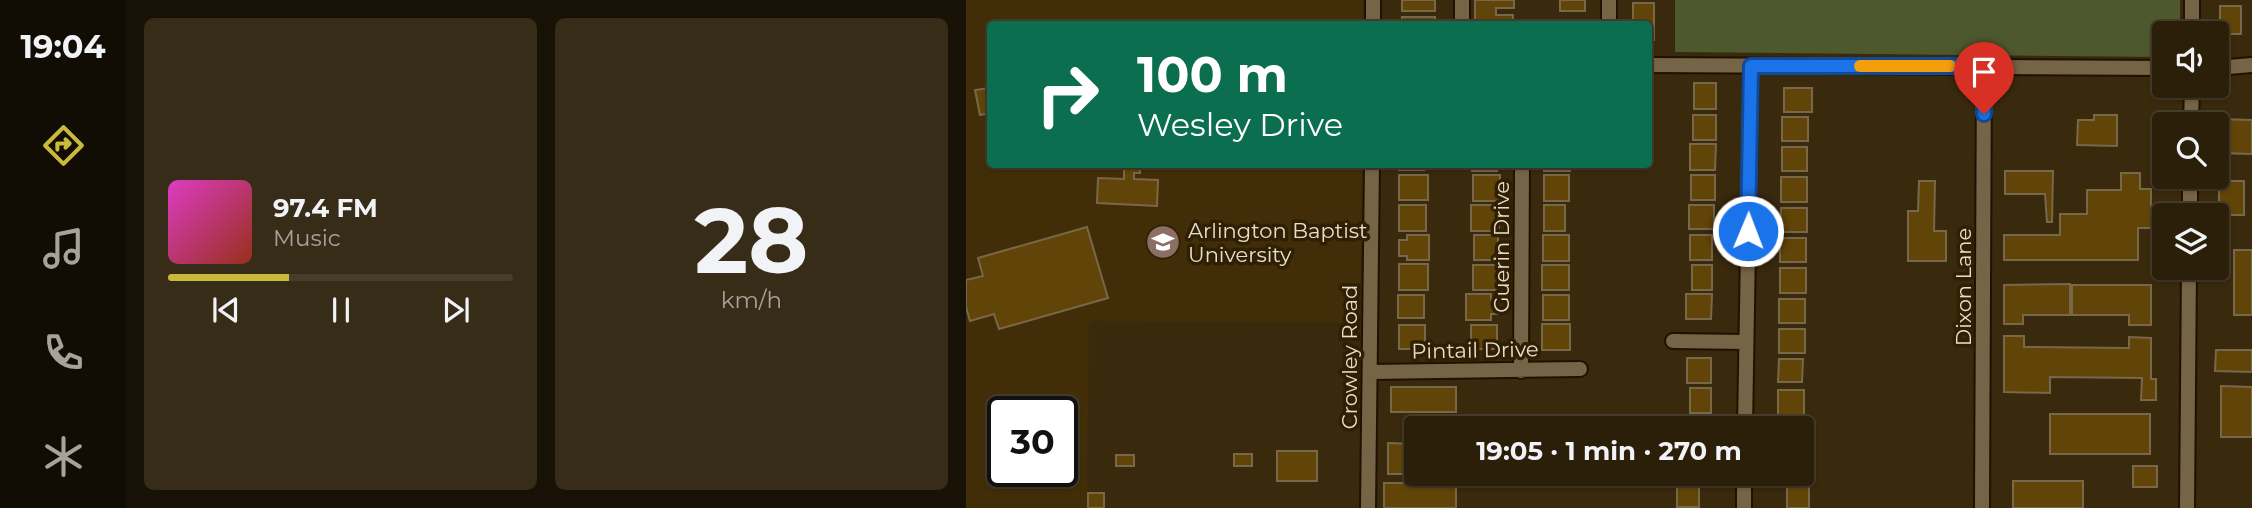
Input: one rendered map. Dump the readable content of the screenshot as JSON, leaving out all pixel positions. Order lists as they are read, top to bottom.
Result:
{
  "streets": {
    "street": [
      "Guerin Drive",
      "Dixon Lane",
      "Pintail Drive",
      "Crowley Road"
    ]
  },
  "crossings": [
    ["Guerin Drive", "Pintail Drive"],
    ["Pintail Drive", "Crowley Road"]
  ],
  "places": {
    "school or university": ["Arlington Baptist University"]
  },
  "page": {
    "tabs": "19:04",
    "tile": ["28", "km/h"],
    "turn": ["100 m", "Wesley Drive"],
    "song": ["97.4 FM", "Music"],
    "limit": "30",
    "trip": "19:05 · 1 min · 270 m"
  }
}
